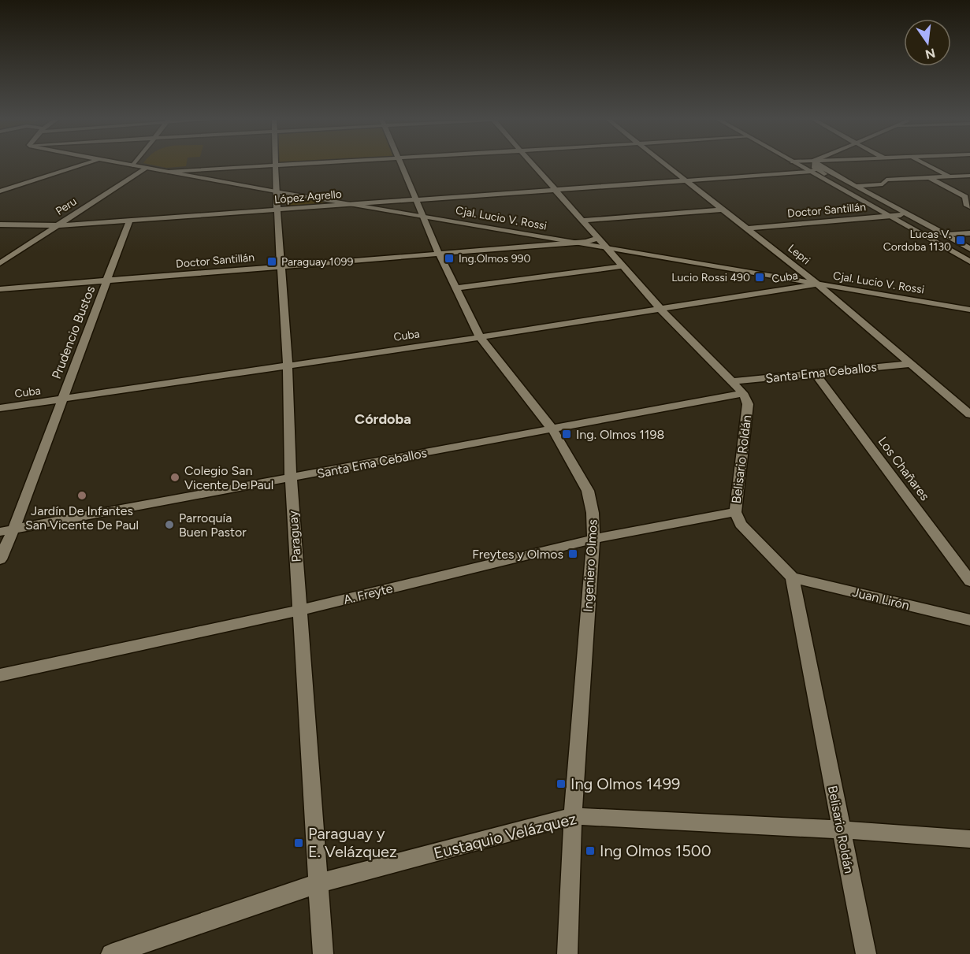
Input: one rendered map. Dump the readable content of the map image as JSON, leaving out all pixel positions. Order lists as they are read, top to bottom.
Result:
{
  "streets": {
    "street": [
      "López Agrello",
      "Peru",
      "Doctor Santillán",
      "Cjal. Lucio V. Rossi",
      "Lepri",
      "Cuba",
      "Prudencio Bustos",
      "Santa Ema Ceballos",
      "Belisario Roldán",
      "Los Chañares",
      "Paraguay",
      "Ingeniero Olmos",
      "A. Freyte",
      "Juan Lirón",
      "Eustaquio Velázquez"
    ]
  },
  "crossings": [
    ["López Agrello", "Peru"],
    ["López Agrello", "Cjal. Lucio V. Rossi"],
    ["López Agrello", "Lepri"],
    ["López Agrello", "Prudencio Bustos"],
    ["López Agrello", "Paraguay"],
    ["López Agrello", "Ingeniero Olmos"],
    ["Peru", "Cjal. Lucio V. Rossi"],
    ["Doctor Santillán", "Cjal. Lucio V. Rossi"],
    ["Doctor Santillán", "Lepri"],
    ["Doctor Santillán", "Prudencio Bustos"],
    ["Doctor Santillán", "Paraguay"],
    ["Doctor Santillán", "Ingeniero Olmos"],
    ["Cjal. Lucio V. Rossi", "Lepri"],
    ["Cjal. Lucio V. Rossi", "Cuba"],
    ["Cjal. Lucio V. Rossi", "Paraguay"],
    ["Cjal. Lucio V. Rossi", "Ingeniero Olmos"],
    ["Lepri", "Cuba"],
    ["Lepri", "Santa Ema Ceballos"],
    ["Cuba", "Prudencio Bustos"],
    ["Cuba", "Paraguay"],
    ["Cuba", "Ingeniero Olmos"],
    ["Prudencio Bustos", "Santa Ema Ceballos"],
    ["Santa Ema Ceballos", "Belisario Roldán"],
    ["Santa Ema Ceballos", "Los Chañares"],
    ["Santa Ema Ceballos", "Paraguay"],
    ["Santa Ema Ceballos", "Ingeniero Olmos"],
    ["Belisario Roldán", "A. Freyte"],
    ["Belisario Roldán", "Juan Lirón"],
    ["Belisario Roldán", "Eustaquio Velázquez"],
    ["Paraguay", "A. Freyte"],
    ["Paraguay", "Eustaquio Velázquez"],
    ["Ingeniero Olmos", "A. Freyte"],
    ["Ingeniero Olmos", "Eustaquio Velázquez"]
  ],
  "districts": ["Córdoba"],
  "places": {
    "transit": [
      "Lucas V. Cordoba 1130",
      "Ing.Olmos 990",
      "Paraguay 1099",
      "Lucio Rossi 490",
      "Ing. Olmos 1198",
      "Freytes y Olmos",
      "Ing Olmos 1499",
      "Paraguay y E. Velázquez",
      "Ing Olmos 1500"
    ],
    "other": ["Colegio San Vicente De Paul", "Jardín De Infantes San Vicente De Paul", "Parroquía Buen Pastor"]
  },
  "north": "bottom"
}
